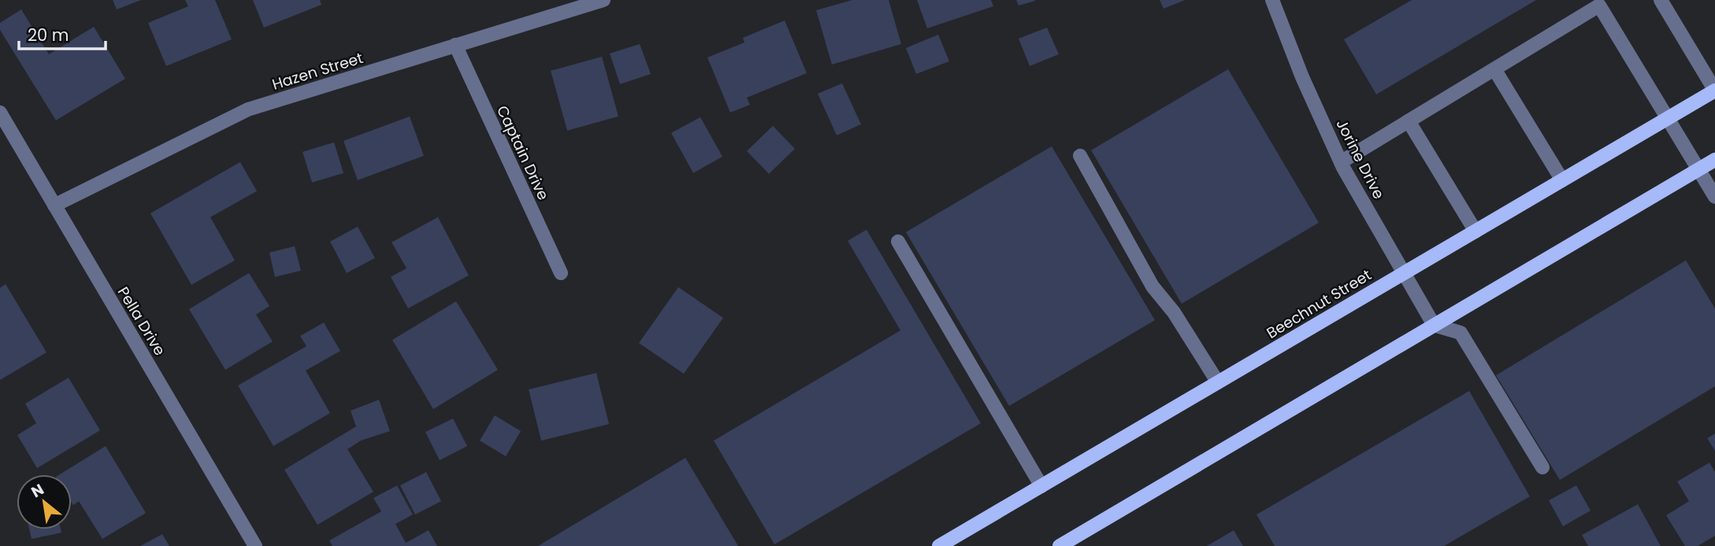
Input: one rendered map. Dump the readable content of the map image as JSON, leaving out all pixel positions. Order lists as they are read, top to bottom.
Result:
{
  "streets": {
    "main road": ["Beechnut Street"],
    "street": [
      "Hazen Street",
      "Captain Drive",
      "Jorine Drive",
      "Pella Drive"
    ]
  },
  "crossings": [
    ["Hazen Street", "Captain Drive"],
    ["Hazen Street", "Pella Drive"],
    ["Jorine Drive", "Beechnut Street"]
  ],
  "scale_bar": "20 m",
  "north": "top left"
}
